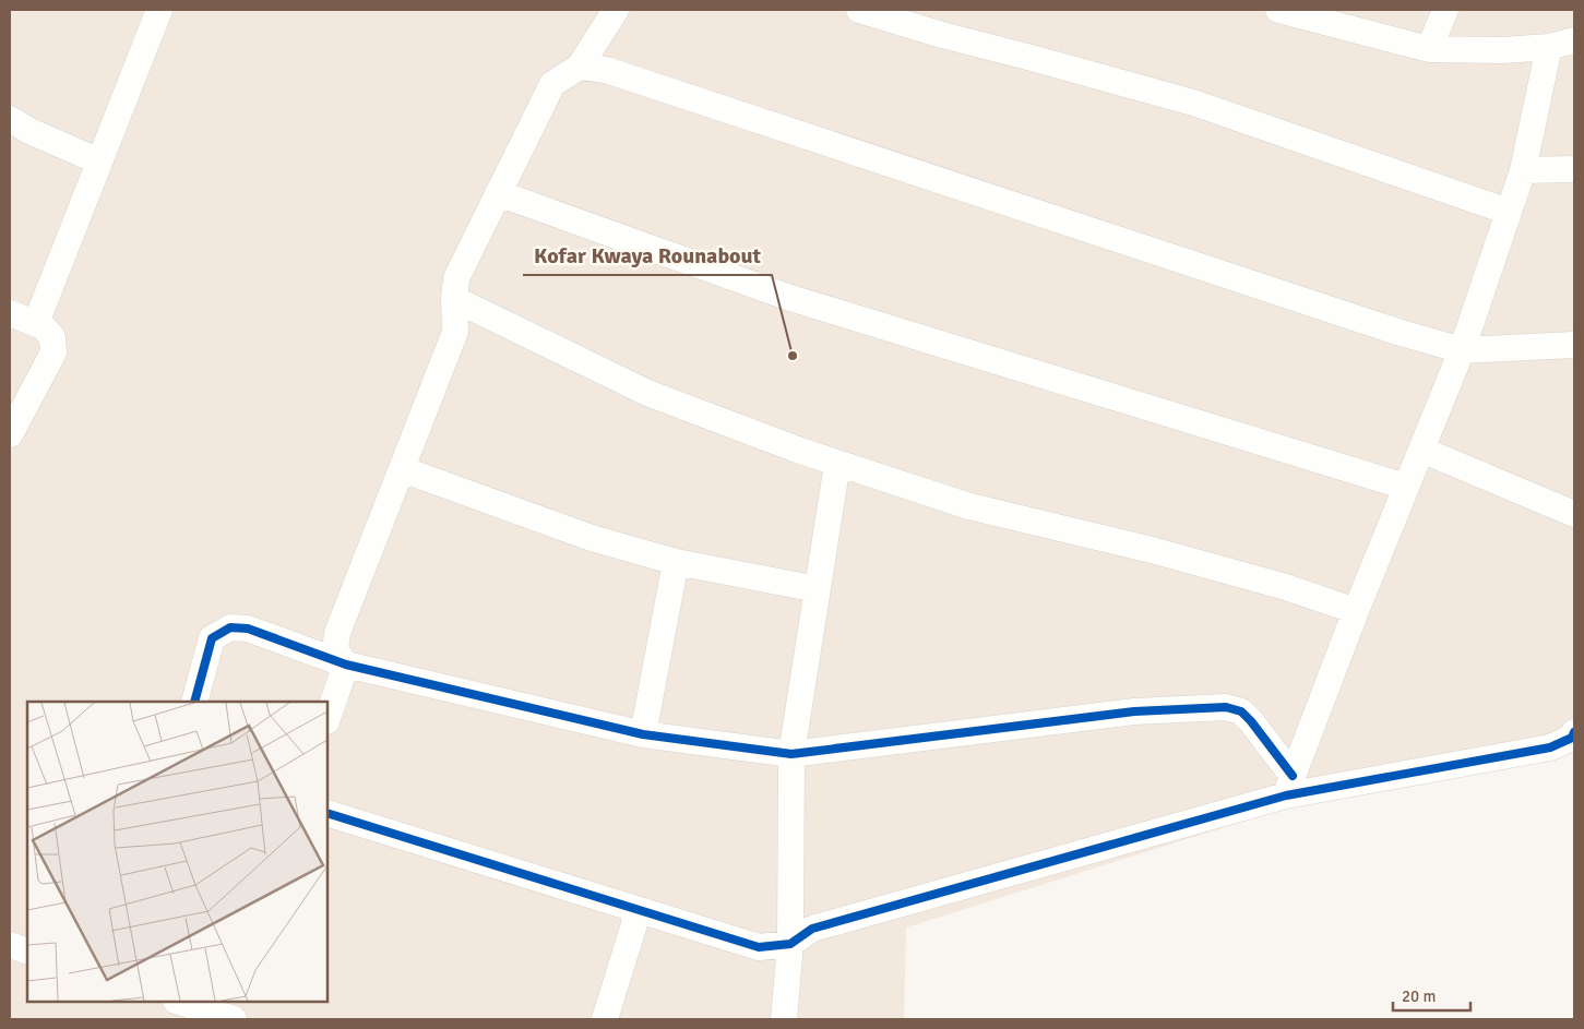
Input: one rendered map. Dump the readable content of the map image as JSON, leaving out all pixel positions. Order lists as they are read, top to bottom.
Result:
{
  "places": ["Kofar Kwaya Rounabout"],
  "scale_bar": "20 m"
}
